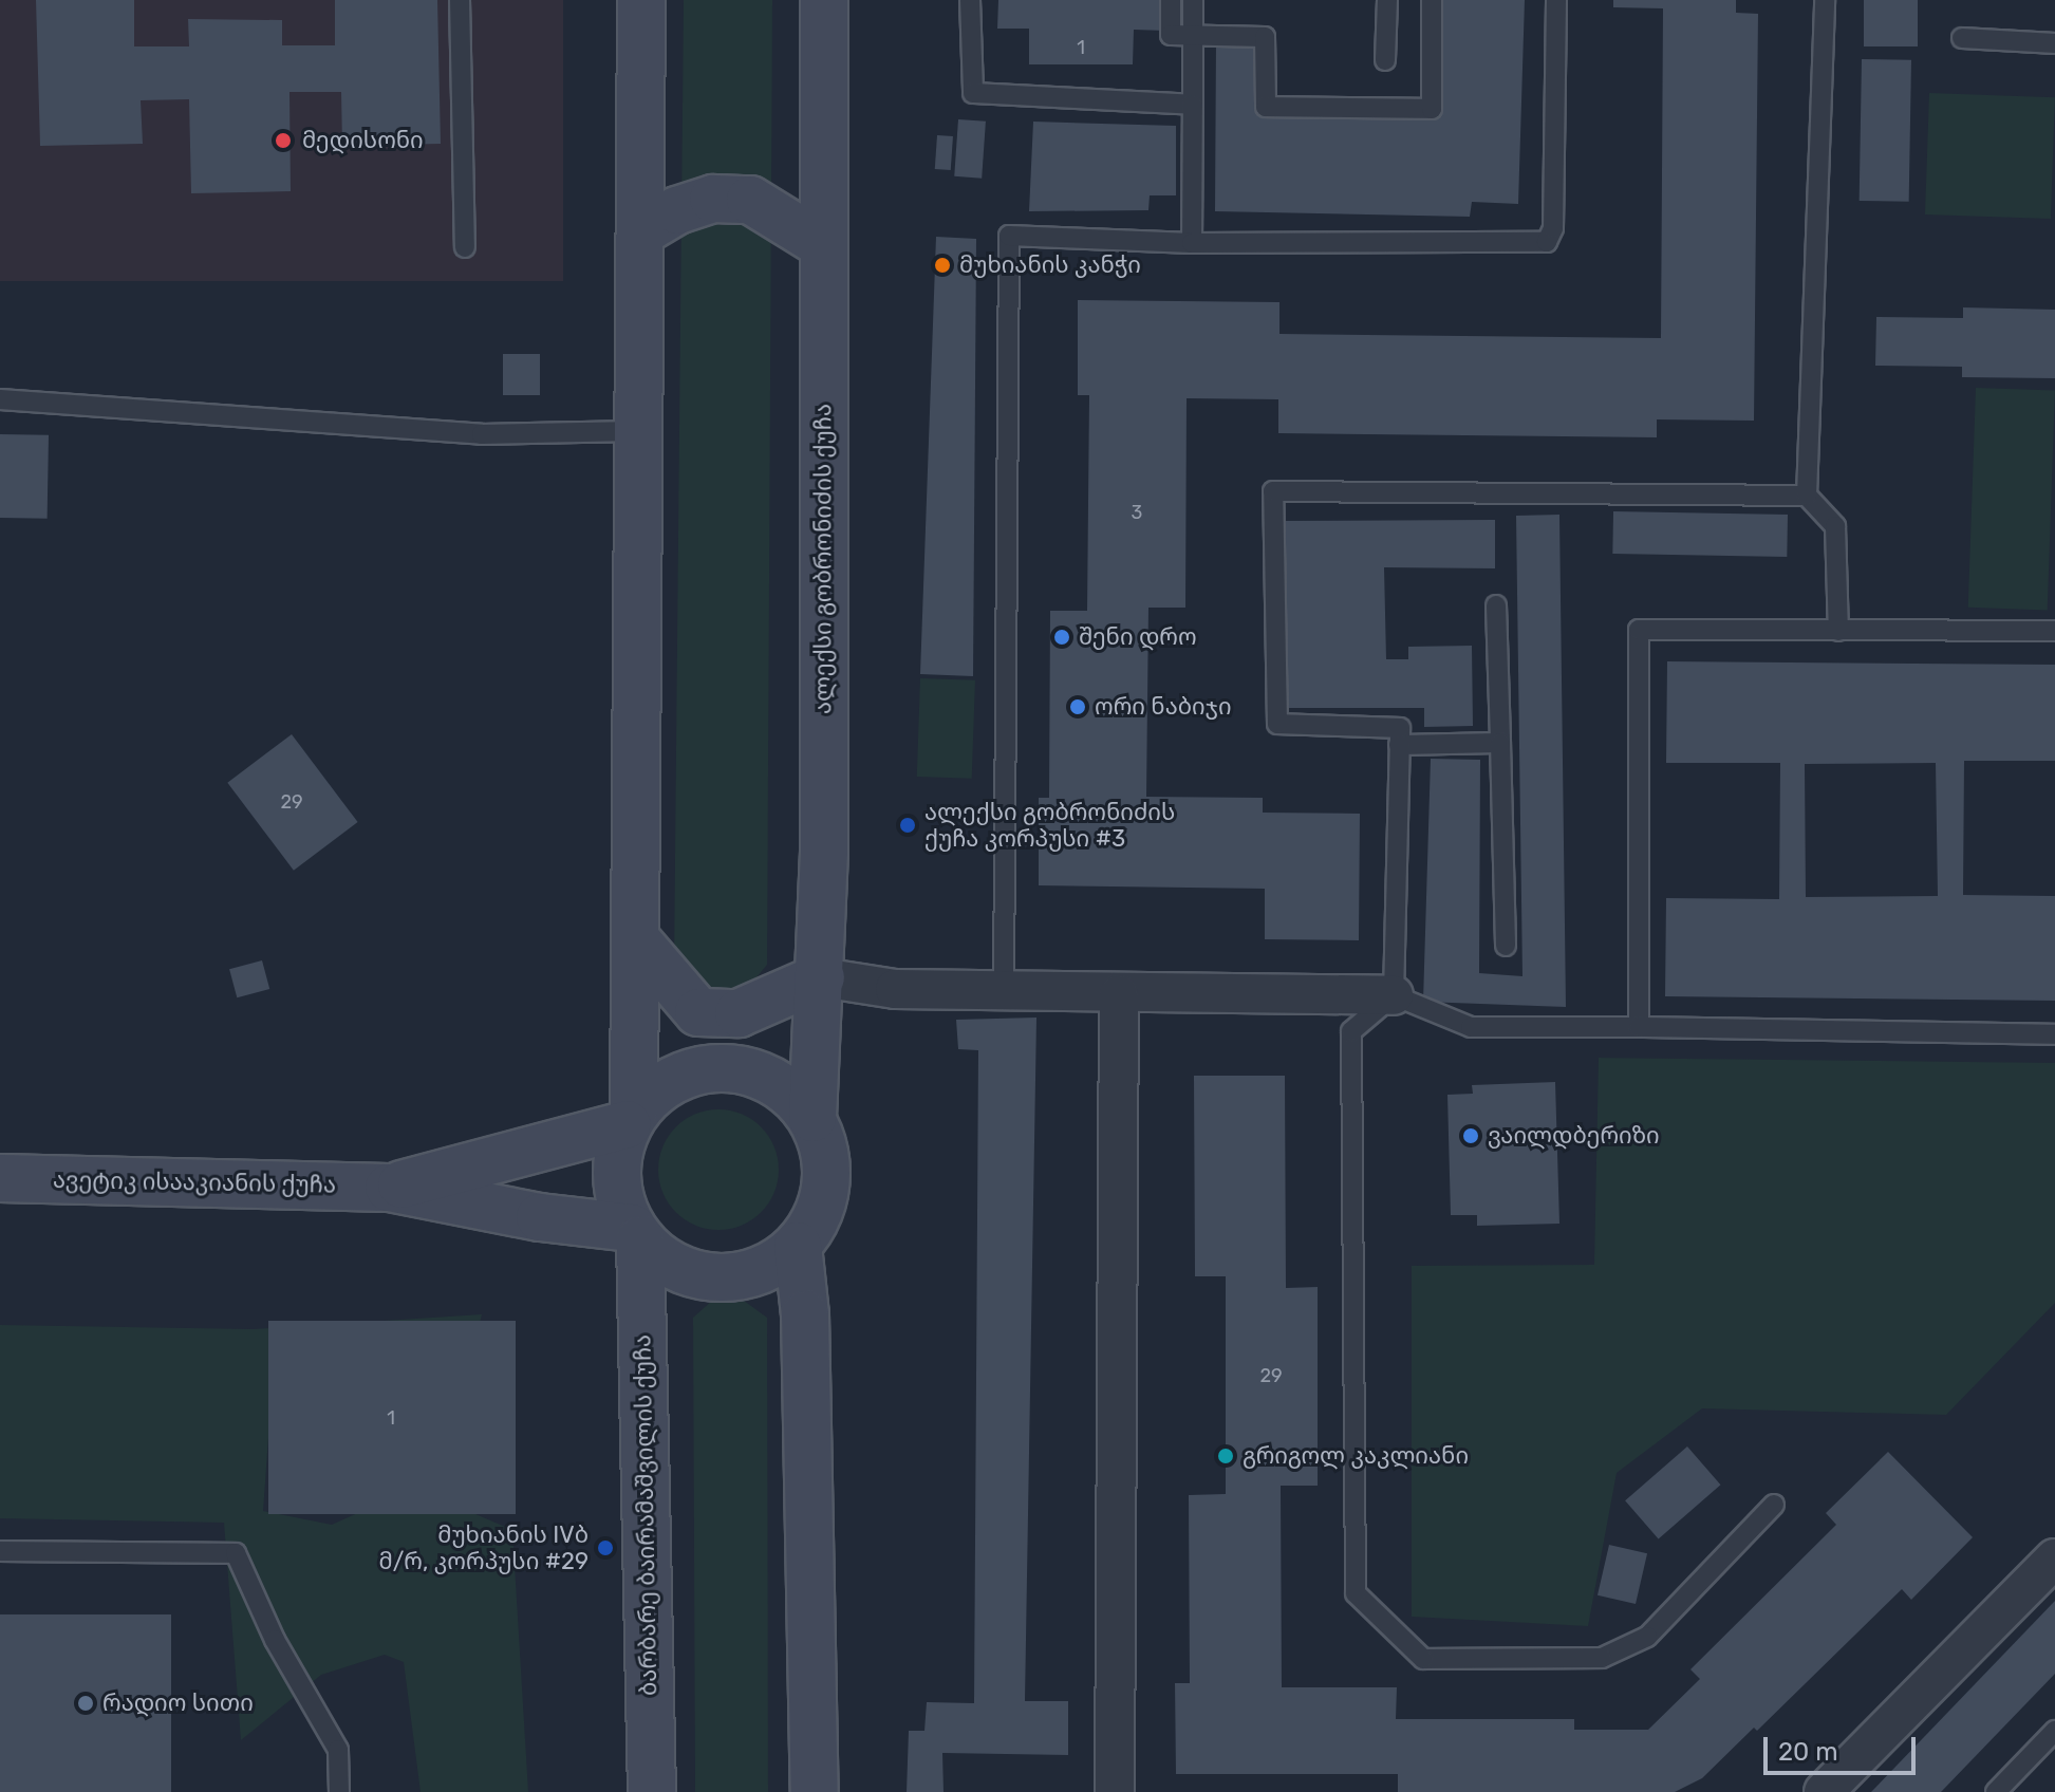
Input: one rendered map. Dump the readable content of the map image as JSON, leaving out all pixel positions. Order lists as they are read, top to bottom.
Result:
{
  "streets": {
    "main road": ["ალექსი გობრონიძის ქუჩა", "ავეტიკ ისააკიანის ქუჩა", "ბარბარე ბაირამაშვილის ქუჩა"]
  },
  "crossings": [
    ["ალექსი გობრონიძის ქუჩა", "ავეტიკ ისააკიანის ქუჩა"],
    ["ალექსი გობრონიძის ქუჩა", "ბარბარე ბაირამაშვილის ქუჩა"],
    ["ავეტიკ ისააკიანის ქუჩა", "ბარბარე ბაირამაშვილის ქუჩა"]
  ],
  "places": [
    "მედისონი",
    "მუხიანის კანჭი",
    "შენი დრო",
    "ორი ნაბიჯი",
    "ალექსი გობრონიძის ქუჩა კორპუსი #3",
    "ვაილდბერიზი",
    "გრიგოლ კაკლიანი",
    "მუხიანის IVბ მ/რ, კორპუსი #29",
    "რადიო სითი"
  ],
  "house_numbers": [
    "1",
    "3",
    "29",
    "29",
    "1"
  ],
  "scale_bar": "20 m"
}
